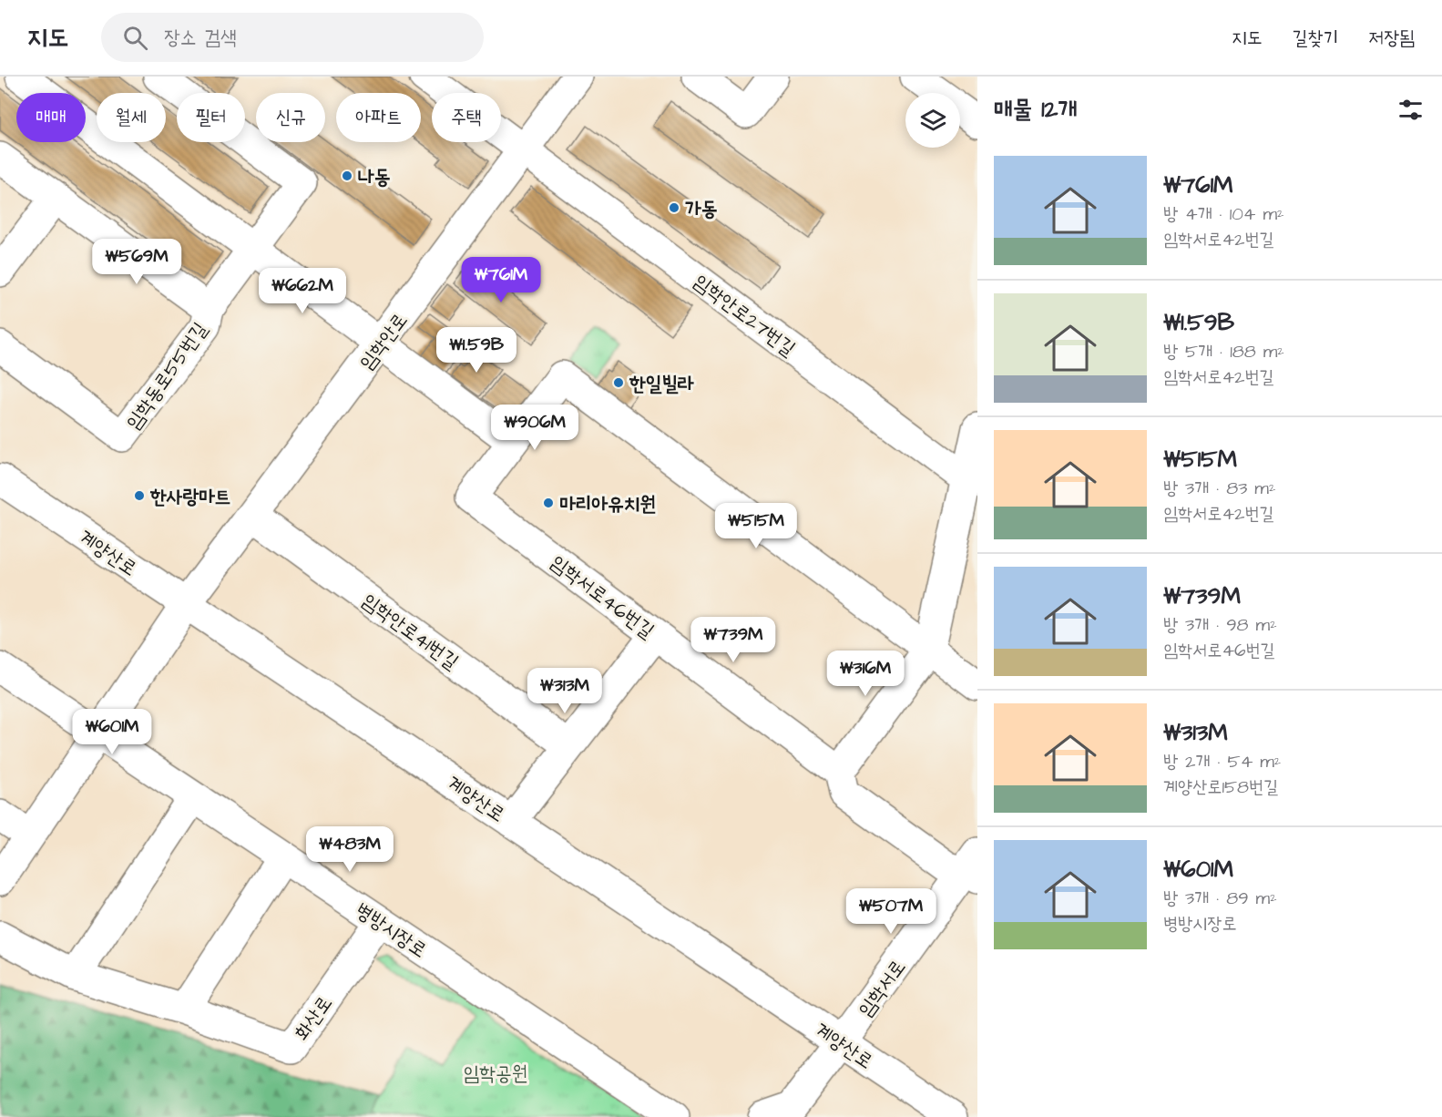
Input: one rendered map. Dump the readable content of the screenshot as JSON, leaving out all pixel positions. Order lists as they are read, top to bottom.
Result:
{
  "streets": {
    "street": [
      "임학안로27번길",
      "임학안로",
      "임학동로55번길",
      "계양산로",
      "임학서로46번길",
      "임학안로41번길",
      "병방시장로",
      "임학서로",
      "화산로"
    ]
  },
  "crossings": [
    ["임학안로27번길", "임학안로"],
    ["임학안로", "계양산로"],
    ["임학안로", "임학안로41번길"],
    ["임학안로", "병방시장로"],
    ["계양산로", "임학서로"],
    ["병방시장로", "화산로"]
  ],
  "parks": ["임학공원"],
  "places": [
    "나동",
    "가동",
    "한일빌라",
    "한사랑마트",
    "마리아유치원"
  ],
  "page": {
    "header": "지도",
    "search": "장소 검색",
    "nav": ["지도", "길찾기", "저장됨"],
    "heading": "매물 12개",
    "chip": [
      "매매",
      "월세",
      "필터",
      "신규",
      "아파트",
      "주택"
    ],
    "list": [
      {
        "name": "₩761M",
        "note": "방 4개 · 104 m² · 임학서로42번길"
      },
      {
        "name": "₩1.59B",
        "note": "방 5개 · 188 m² · 임학서로42번길"
      },
      {
        "name": "₩515M",
        "note": "방 3개 · 83 m² · 임학서로42번길"
      },
      {
        "name": "₩739M",
        "note": "방 3개 · 98 m² · 임학서로46번길"
      },
      {
        "name": "₩313M",
        "note": "방 2개 · 54 m² · 계양산로158번길"
      },
      {
        "name": "₩601M",
        "note": "방 3개 · 89 m² · 병방시장로"
      }
    ],
    "price": [
      "₩569M",
      "₩761M",
      "₩662M",
      "₩1.59B",
      "₩906M",
      "₩515M",
      "₩739M",
      "₩316M",
      "₩313M",
      "₩601M",
      "₩483M",
      "₩507M"
    ]
  }
}
